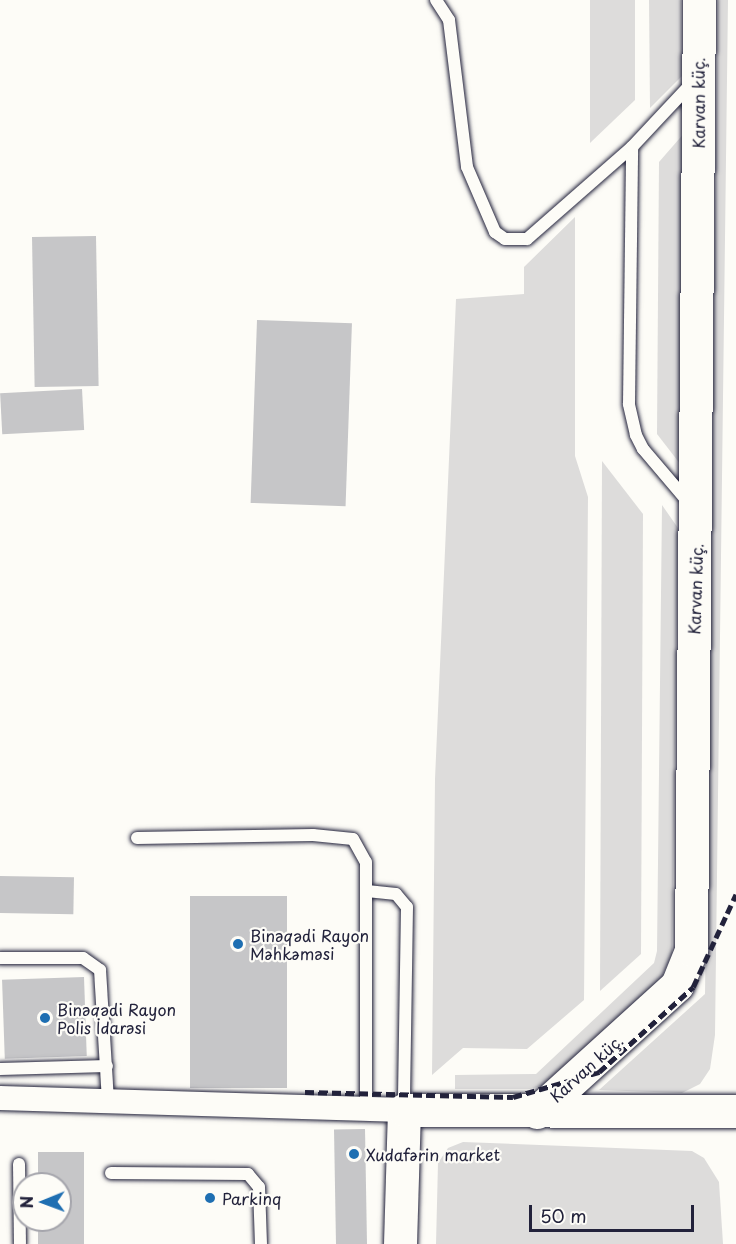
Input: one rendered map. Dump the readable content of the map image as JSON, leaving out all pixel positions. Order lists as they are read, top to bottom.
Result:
{
  "streets": {
    "street": ["Karvan küç."]
  },
  "places": [
    "Binəqədi Rayon Məhkəməsi",
    "Binəqədi Rayon Polis İdarəsi",
    "Xudafərin market",
    "Parkinq"
  ],
  "scale_bar": "50 m",
  "north": "left"
}
